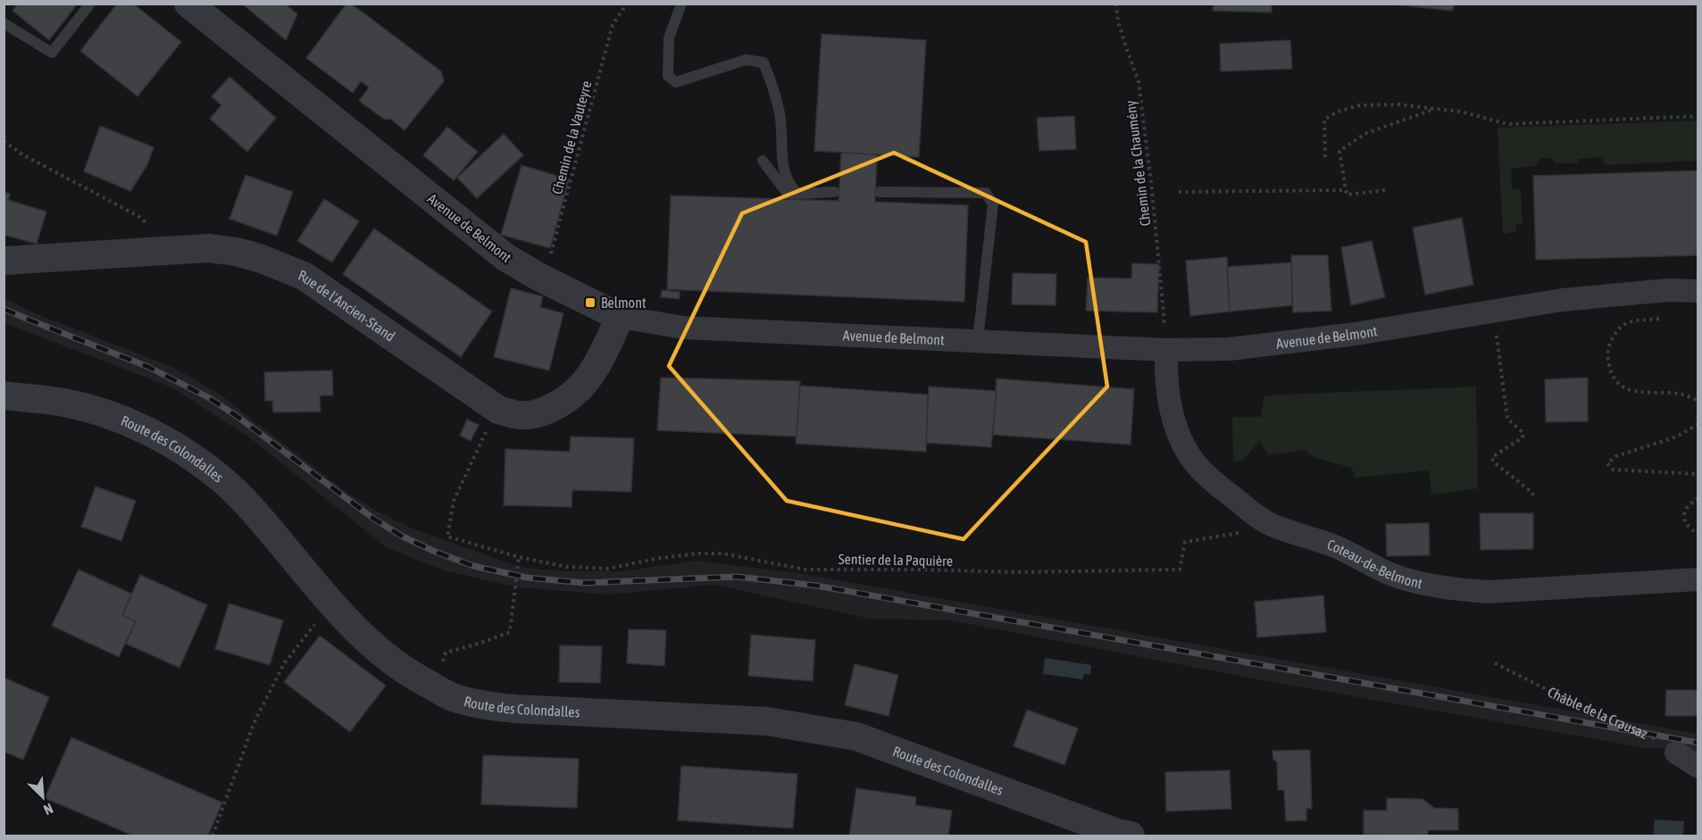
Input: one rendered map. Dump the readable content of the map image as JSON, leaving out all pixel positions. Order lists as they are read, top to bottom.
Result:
{
  "streets": {
    "street": [
      "Avenue de Belmont",
      "Rue de l'Ancien-Stand",
      "Route des Colondalles",
      "Coteau-de-Belmont"
    ],
    "path": [
      "Chemin de la Vauteyre",
      "Chemin de la Chaumény",
      "Sentier de la Paquière",
      "Châble de la Crausaz"
    ]
  },
  "crossings": [
    ["Chemin de la Vauteyre", "Avenue de Belmont"],
    ["Avenue de Belmont", "Rue de l'Ancien-Stand"],
    ["Avenue de Belmont", "Coteau-de-Belmont"]
  ],
  "places": {
    "transit": ["Belmont"]
  },
  "north": "bottom right"
}
